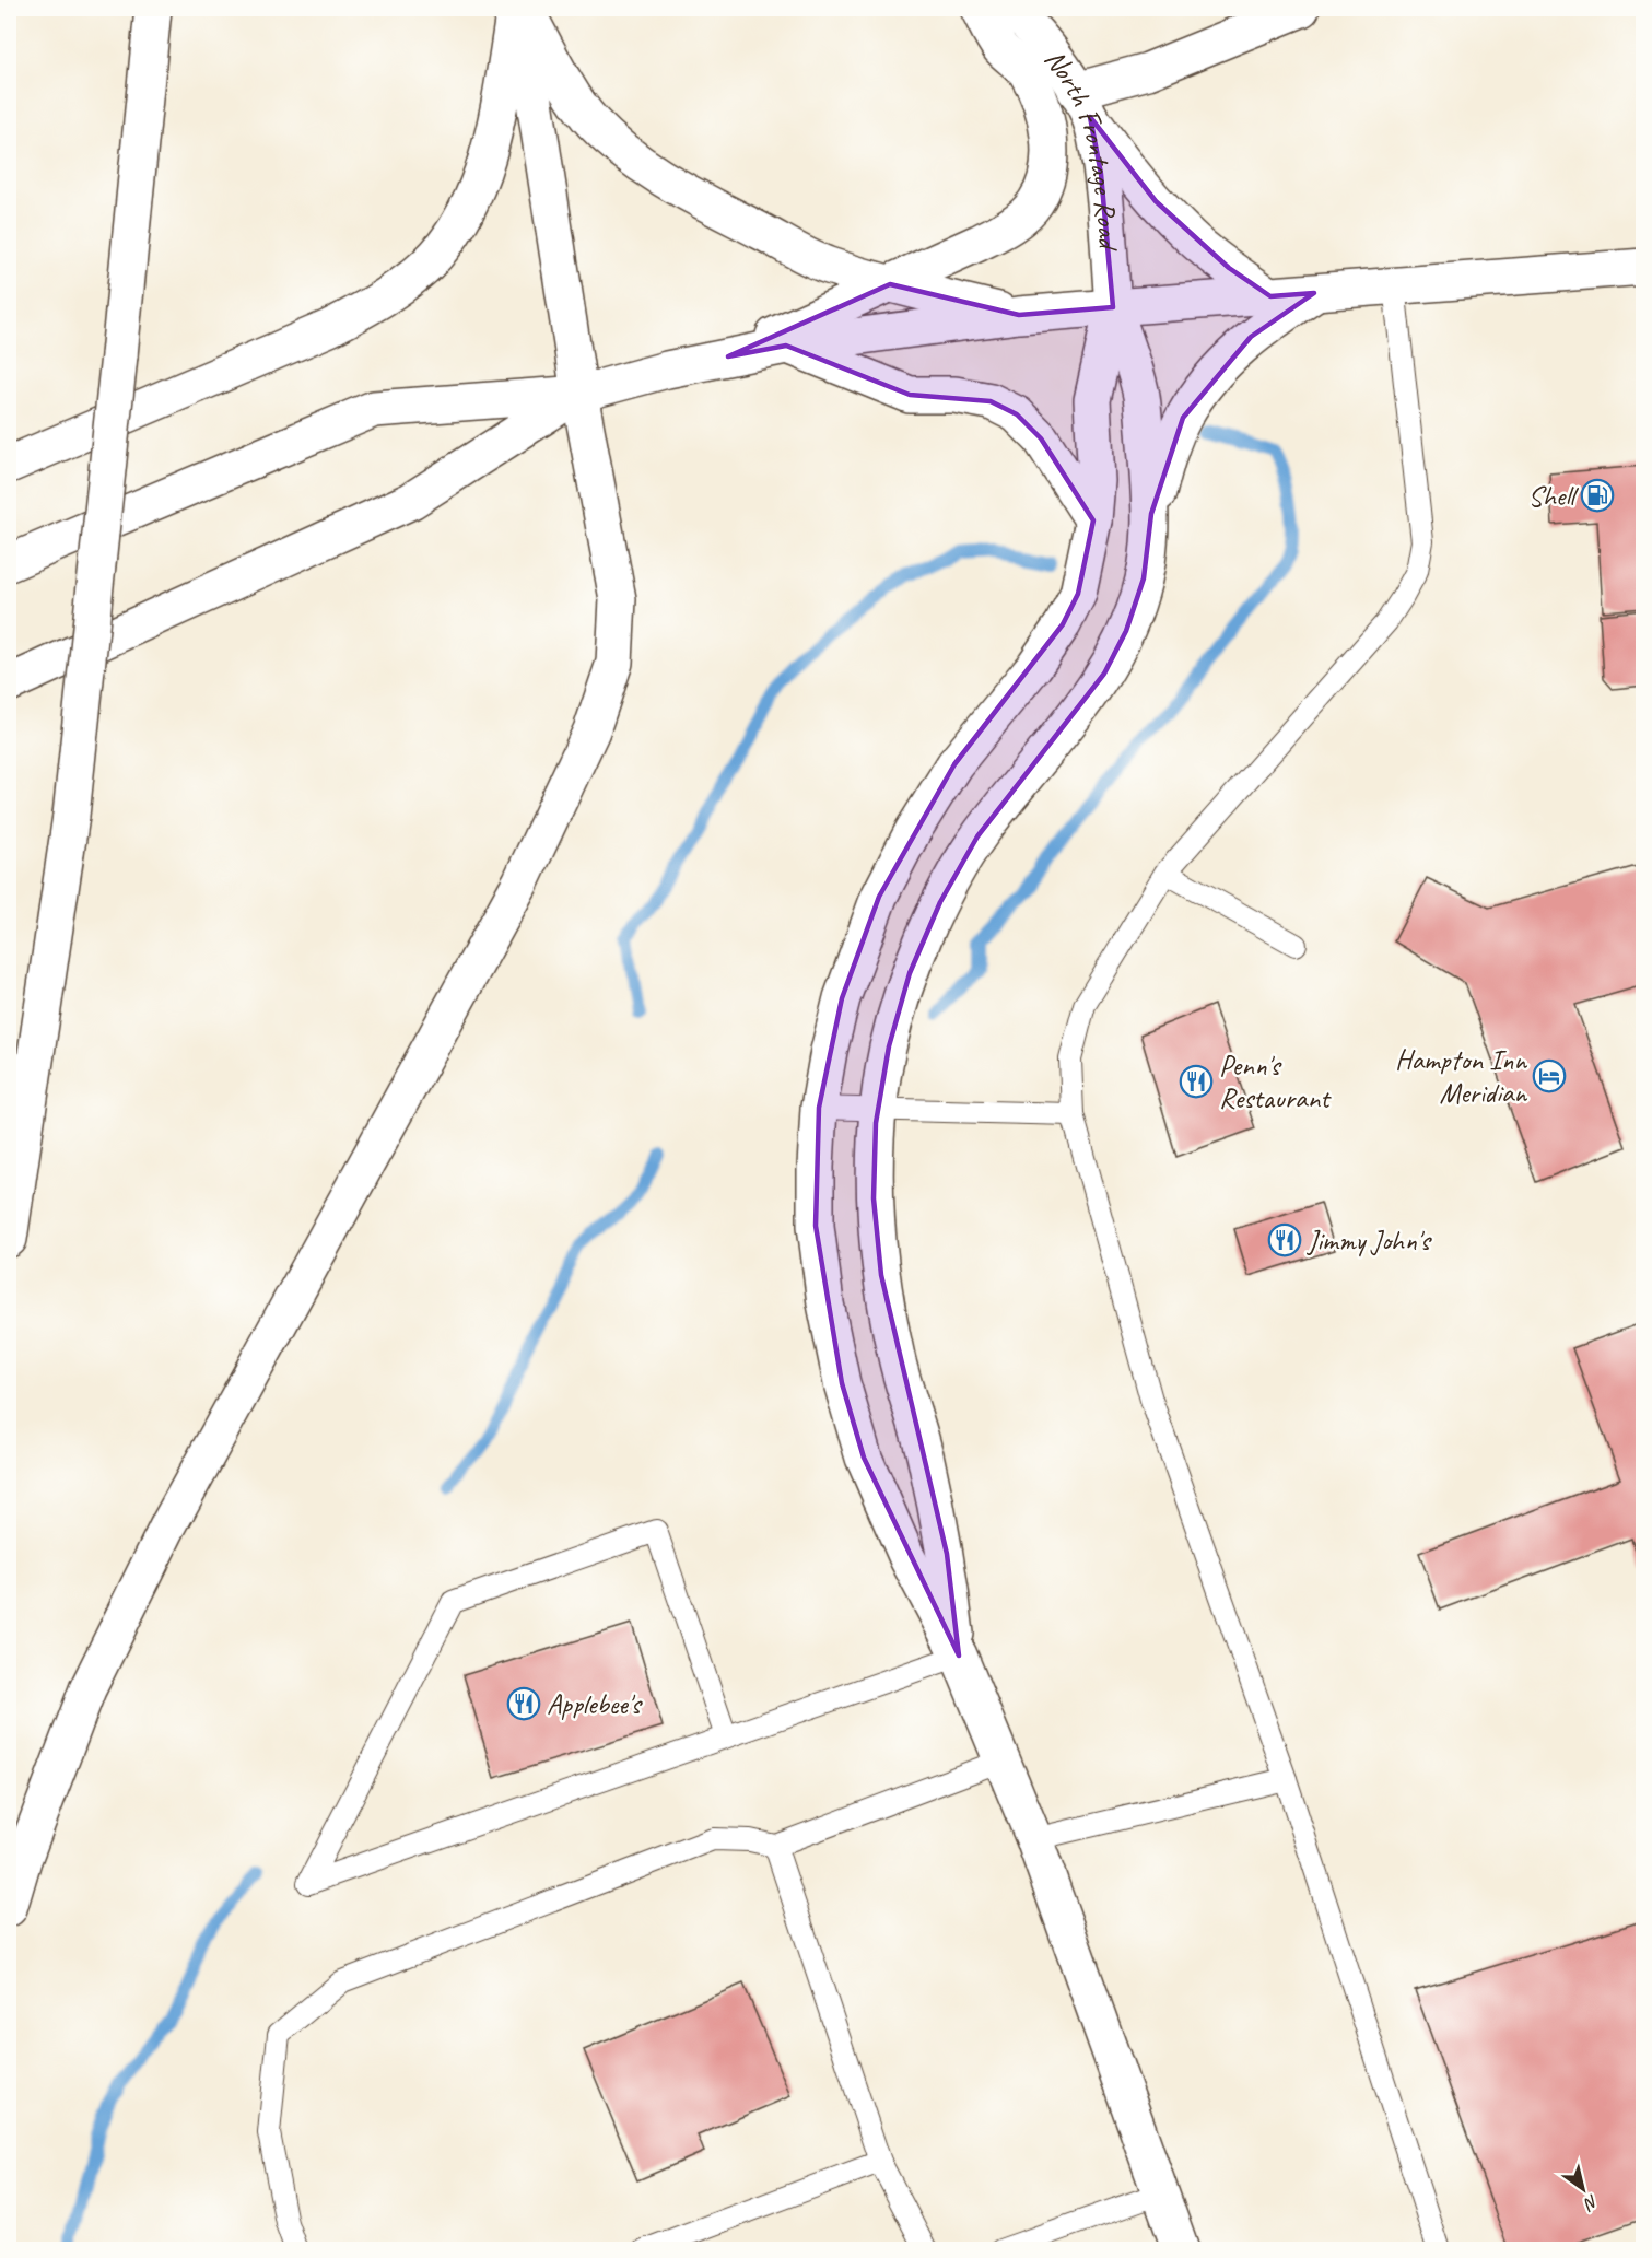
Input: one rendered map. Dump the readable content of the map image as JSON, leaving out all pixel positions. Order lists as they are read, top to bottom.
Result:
{
  "streets": {
    "main road": ["North Frontage Road"]
  },
  "places": {
    "fuel station": ["Shell"],
    "hotel": ["Hampton Inn Meridian"],
    "restaurant": ["Penn's Restaurant", "Jimmy John's", "Applebee's"]
  },
  "north": "bottom right"
}
